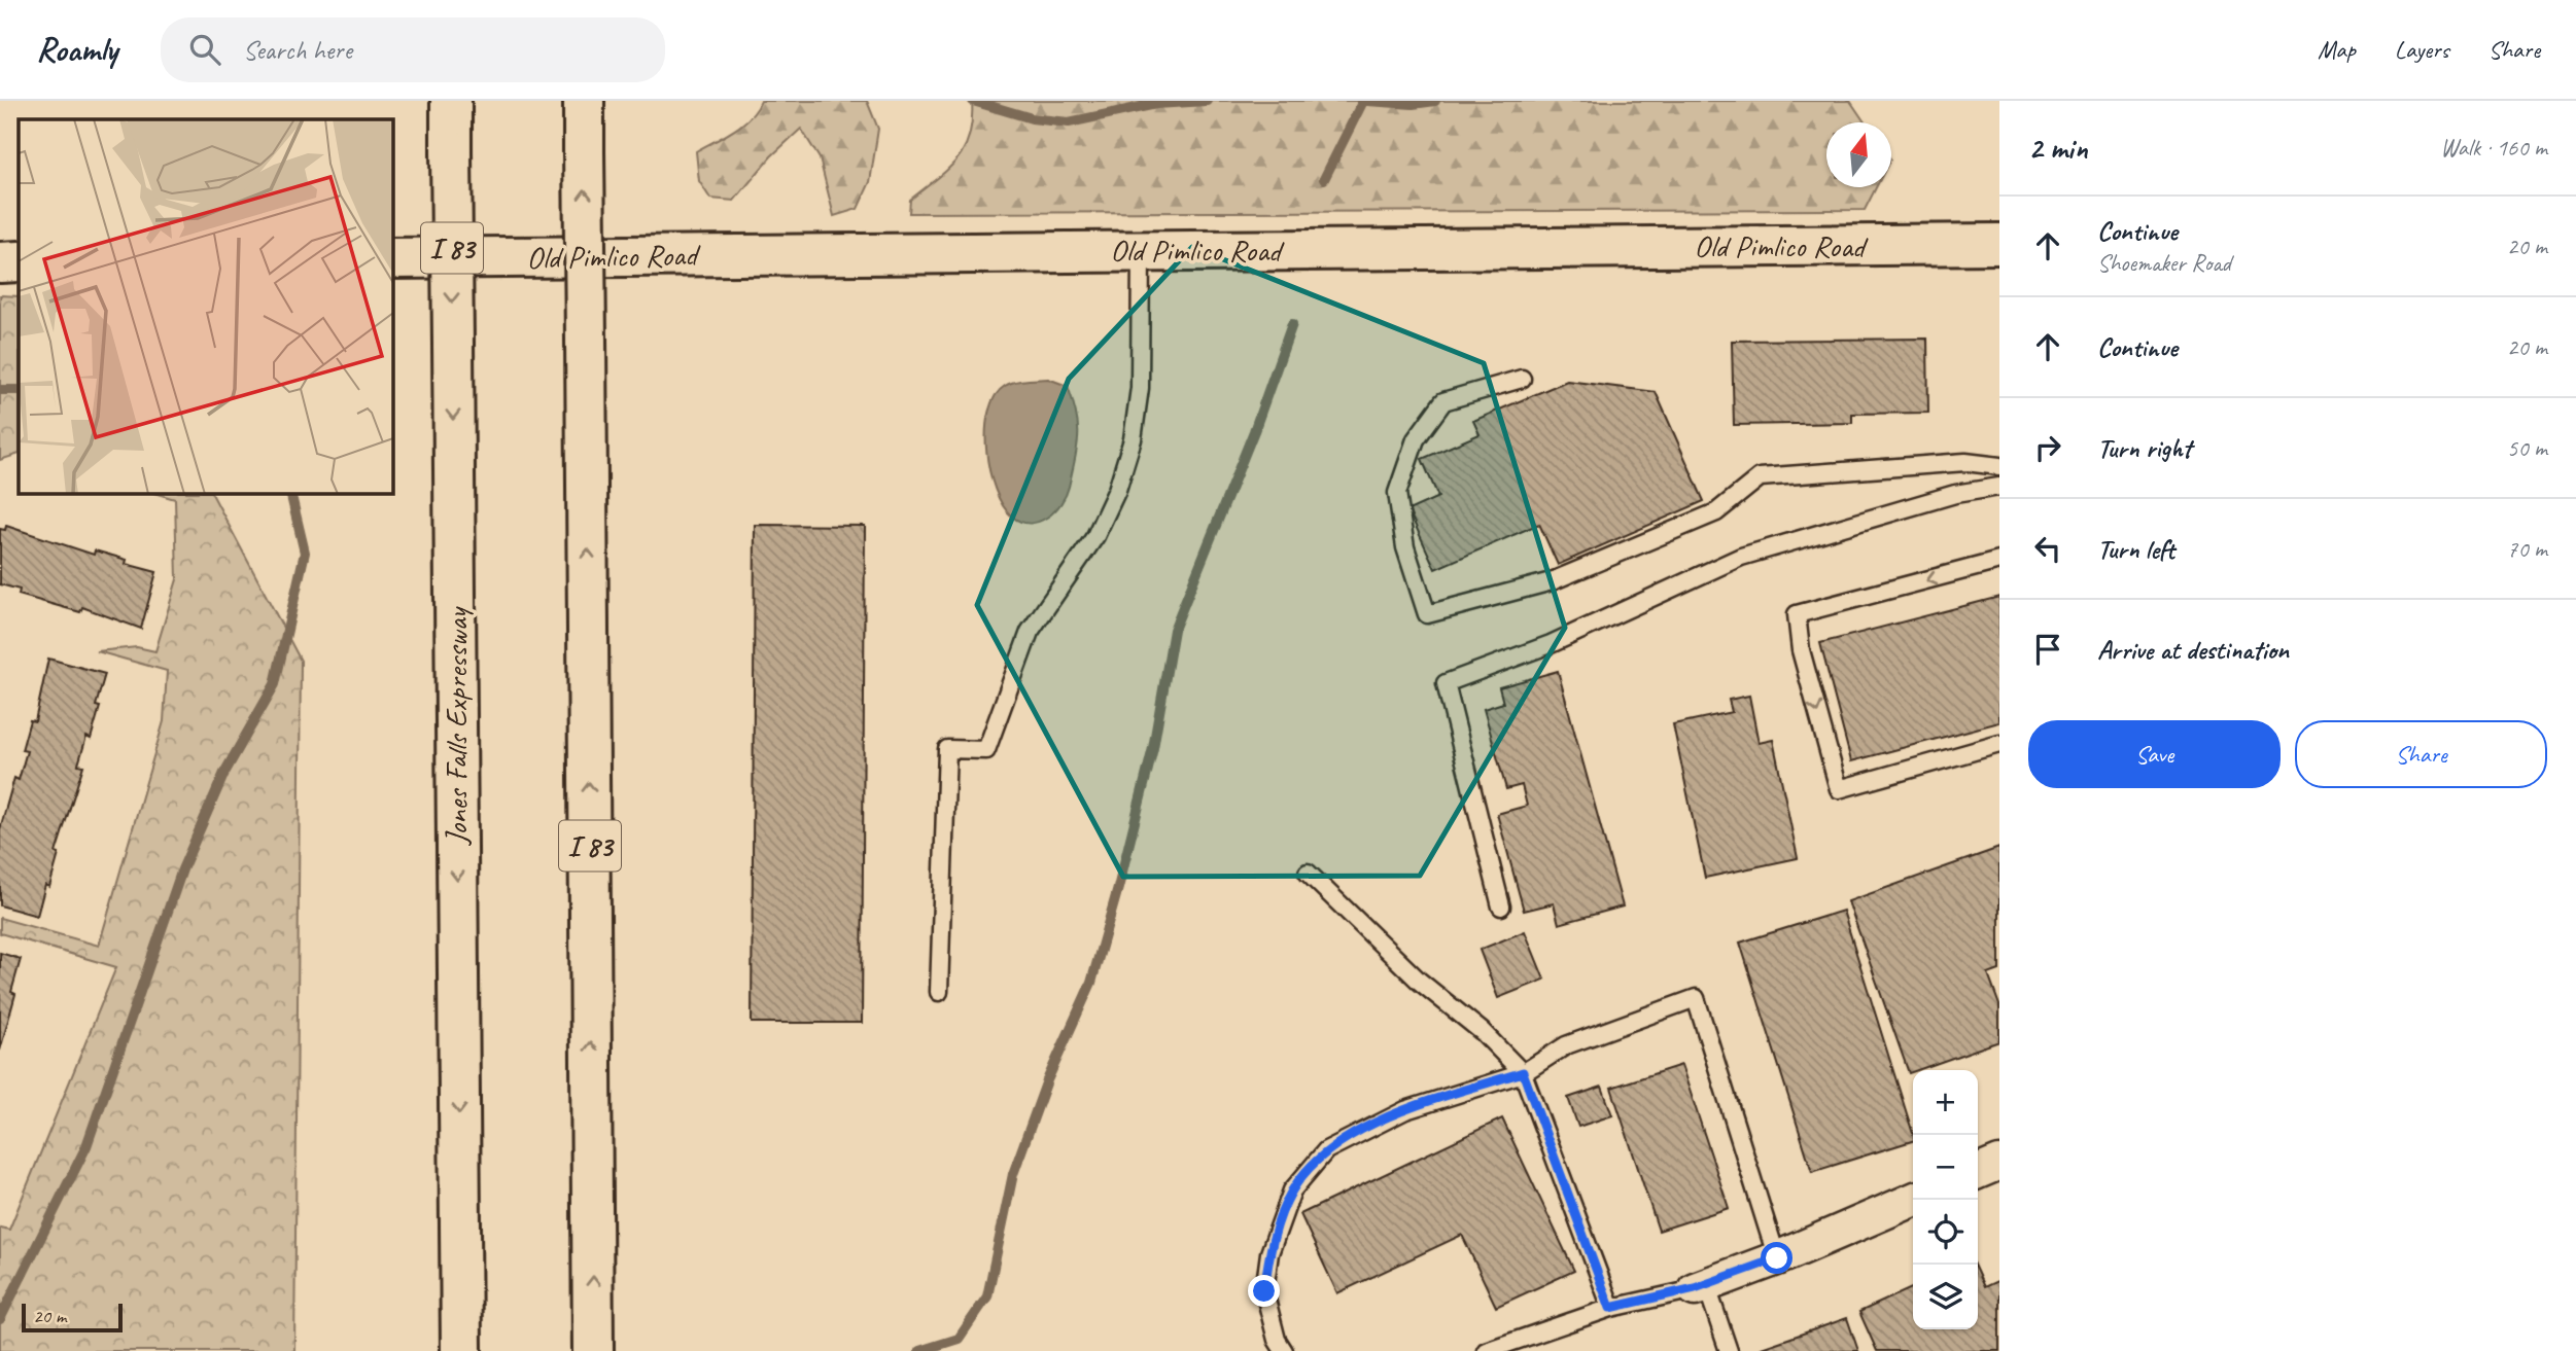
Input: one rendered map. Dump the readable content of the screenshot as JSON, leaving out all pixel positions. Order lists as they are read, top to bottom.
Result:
{
  "streets": {
    "main road": ["Old Pimlico Road", "I 83", "Jones Falls Expressway"]
  },
  "scale_bar": "20 m",
  "north": "top",
  "page": {
    "header": "Roamly",
    "search": "Search here",
    "nav": ["Map", "Layers", "Share"],
    "heading": ["2 min", "Walk · 160 m"],
    "list": [
      ["Continue", "Shoemaker Road", "20 m"],
      ["Continue", "20 m"],
      ["Turn right", "50 m"],
      ["Turn left", "70 m"],
      "Arrive at destination"
    ],
    "buttons": ["Save", "Share"],
    "map_buttons": ["+", "−"],
    "scale": "20 m"
  }
}
